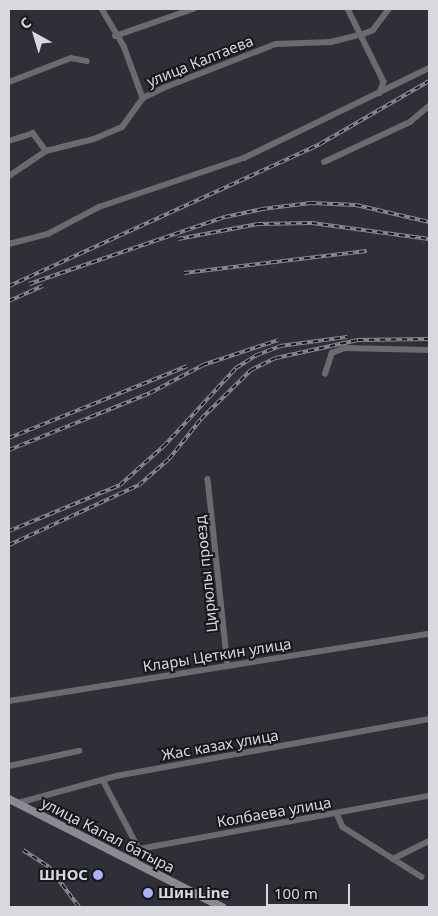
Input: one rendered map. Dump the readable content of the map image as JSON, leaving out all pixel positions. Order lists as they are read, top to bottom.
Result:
{
  "streets": {
    "main road": ["улица Капал батыра"],
    "street": [
      "улица Калтаева",
      "Цирюлы проезд",
      "Клары Цеткин улица",
      "Жас казах улица",
      "Колбаева улица"
    ]
  },
  "crossings": [
    ["Цирюлы проезд", "Клары Цеткин улица"],
    ["Жас казах улица", "улица Капал батыра"]
  ],
  "places": ["ШНОС", "Шин Line"],
  "scale_bar": "100 m",
  "north": "top left"
}
